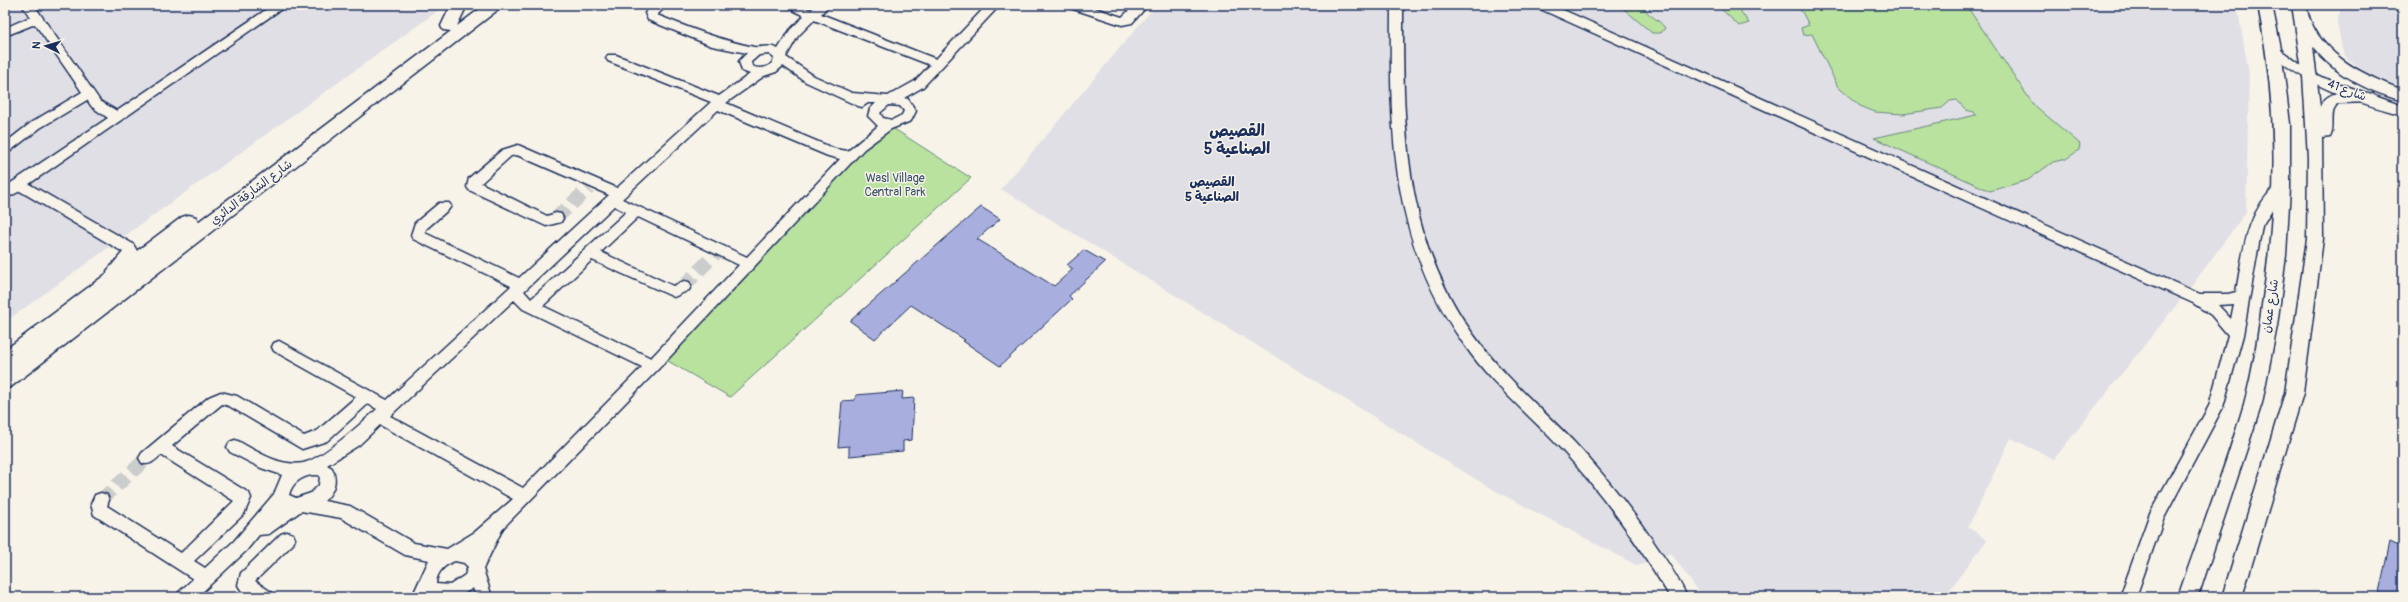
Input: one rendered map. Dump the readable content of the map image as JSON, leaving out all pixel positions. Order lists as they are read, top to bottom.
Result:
{
  "streets": {
    "highway": ["شارع الشارقة الدائري"],
    "main road": ["شارع عمان"],
    "street": ["شارع 41"]
  },
  "crossings": [
    ["شارع 41", "شارع عمان"]
  ],
  "districts": ["القصيص الصناعية 5", "القصيص الصناعية 5"],
  "parks": ["Wasl Village Central Park"],
  "north": "left"
}
